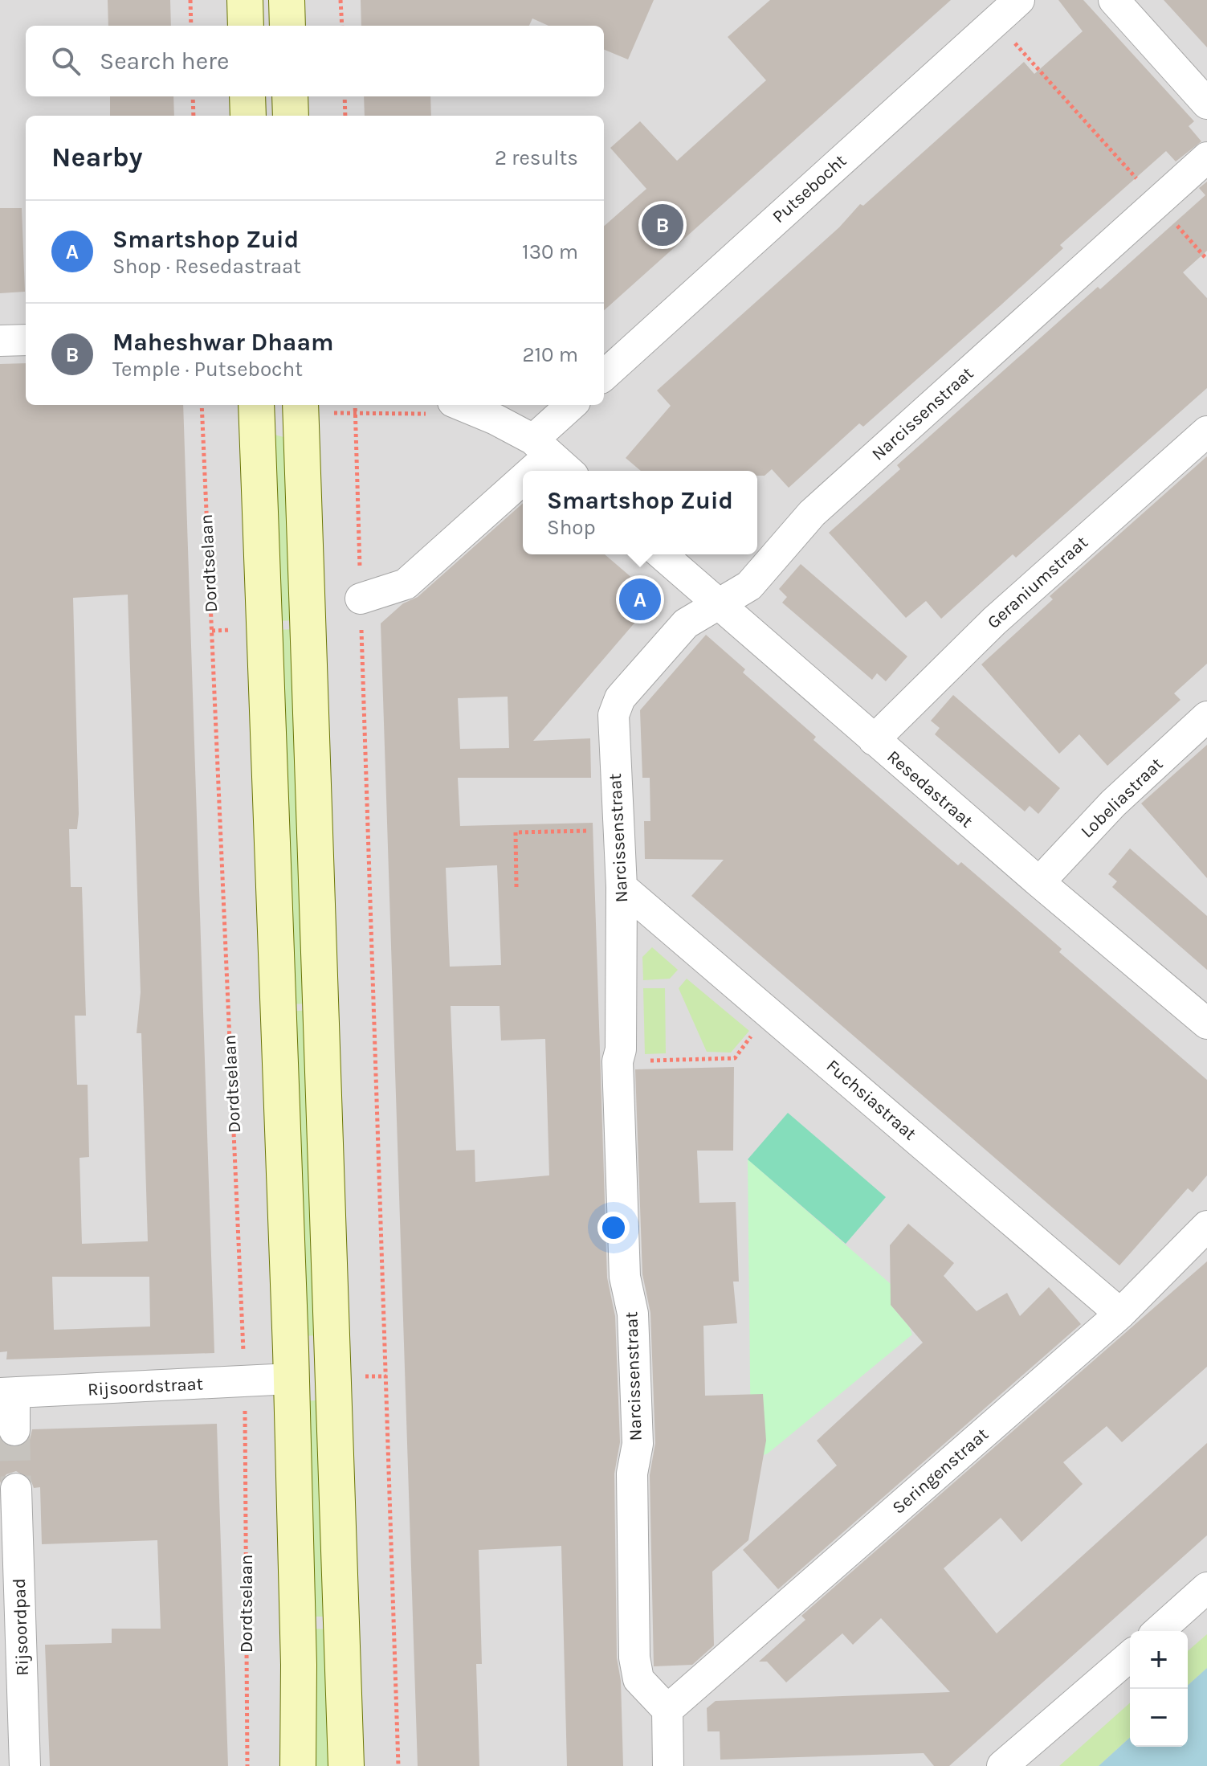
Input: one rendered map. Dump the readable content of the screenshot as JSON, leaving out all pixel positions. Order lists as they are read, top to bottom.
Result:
{
  "streets": {
    "street": [
      "Putsebocht",
      "Narcissenstraat",
      "Geraniumstraat",
      "Resedastraat",
      "Lobeliastraat",
      "Fuchsiastraat",
      "Rijsoordstraat",
      "Seringenstraat",
      "Rijsoordpad"
    ],
    "path": ["Dordtselaan"]
  },
  "crossings": [
    ["Narcissenstraat", "Resedastraat"],
    ["Narcissenstraat", "Fuchsiastraat"],
    ["Narcissenstraat", "Seringenstraat"],
    ["Dordtselaan", "Rijsoordstraat"],
    ["Geraniumstraat", "Resedastraat"],
    ["Resedastraat", "Lobeliastraat"],
    ["Fuchsiastraat", "Seringenstraat"]
  ],
  "page": {
    "search": "Search here",
    "heading": ["Nearby", "2 results"],
    "list": [
      {
        "mark": "A",
        "name": "Smartshop Zuid",
        "note": "Shop · Resedastraat",
        "value": "130 m"
      },
      {
        "mark": "B",
        "name": "Maheshwar Dhaam",
        "note": "Temple · Putsebocht",
        "value": "210 m"
      }
    ],
    "pins": ["B", "A"],
    "popup": ["Smartshop Zuid", "Shop"],
    "map_buttons": ["+", "−"]
  }
}
